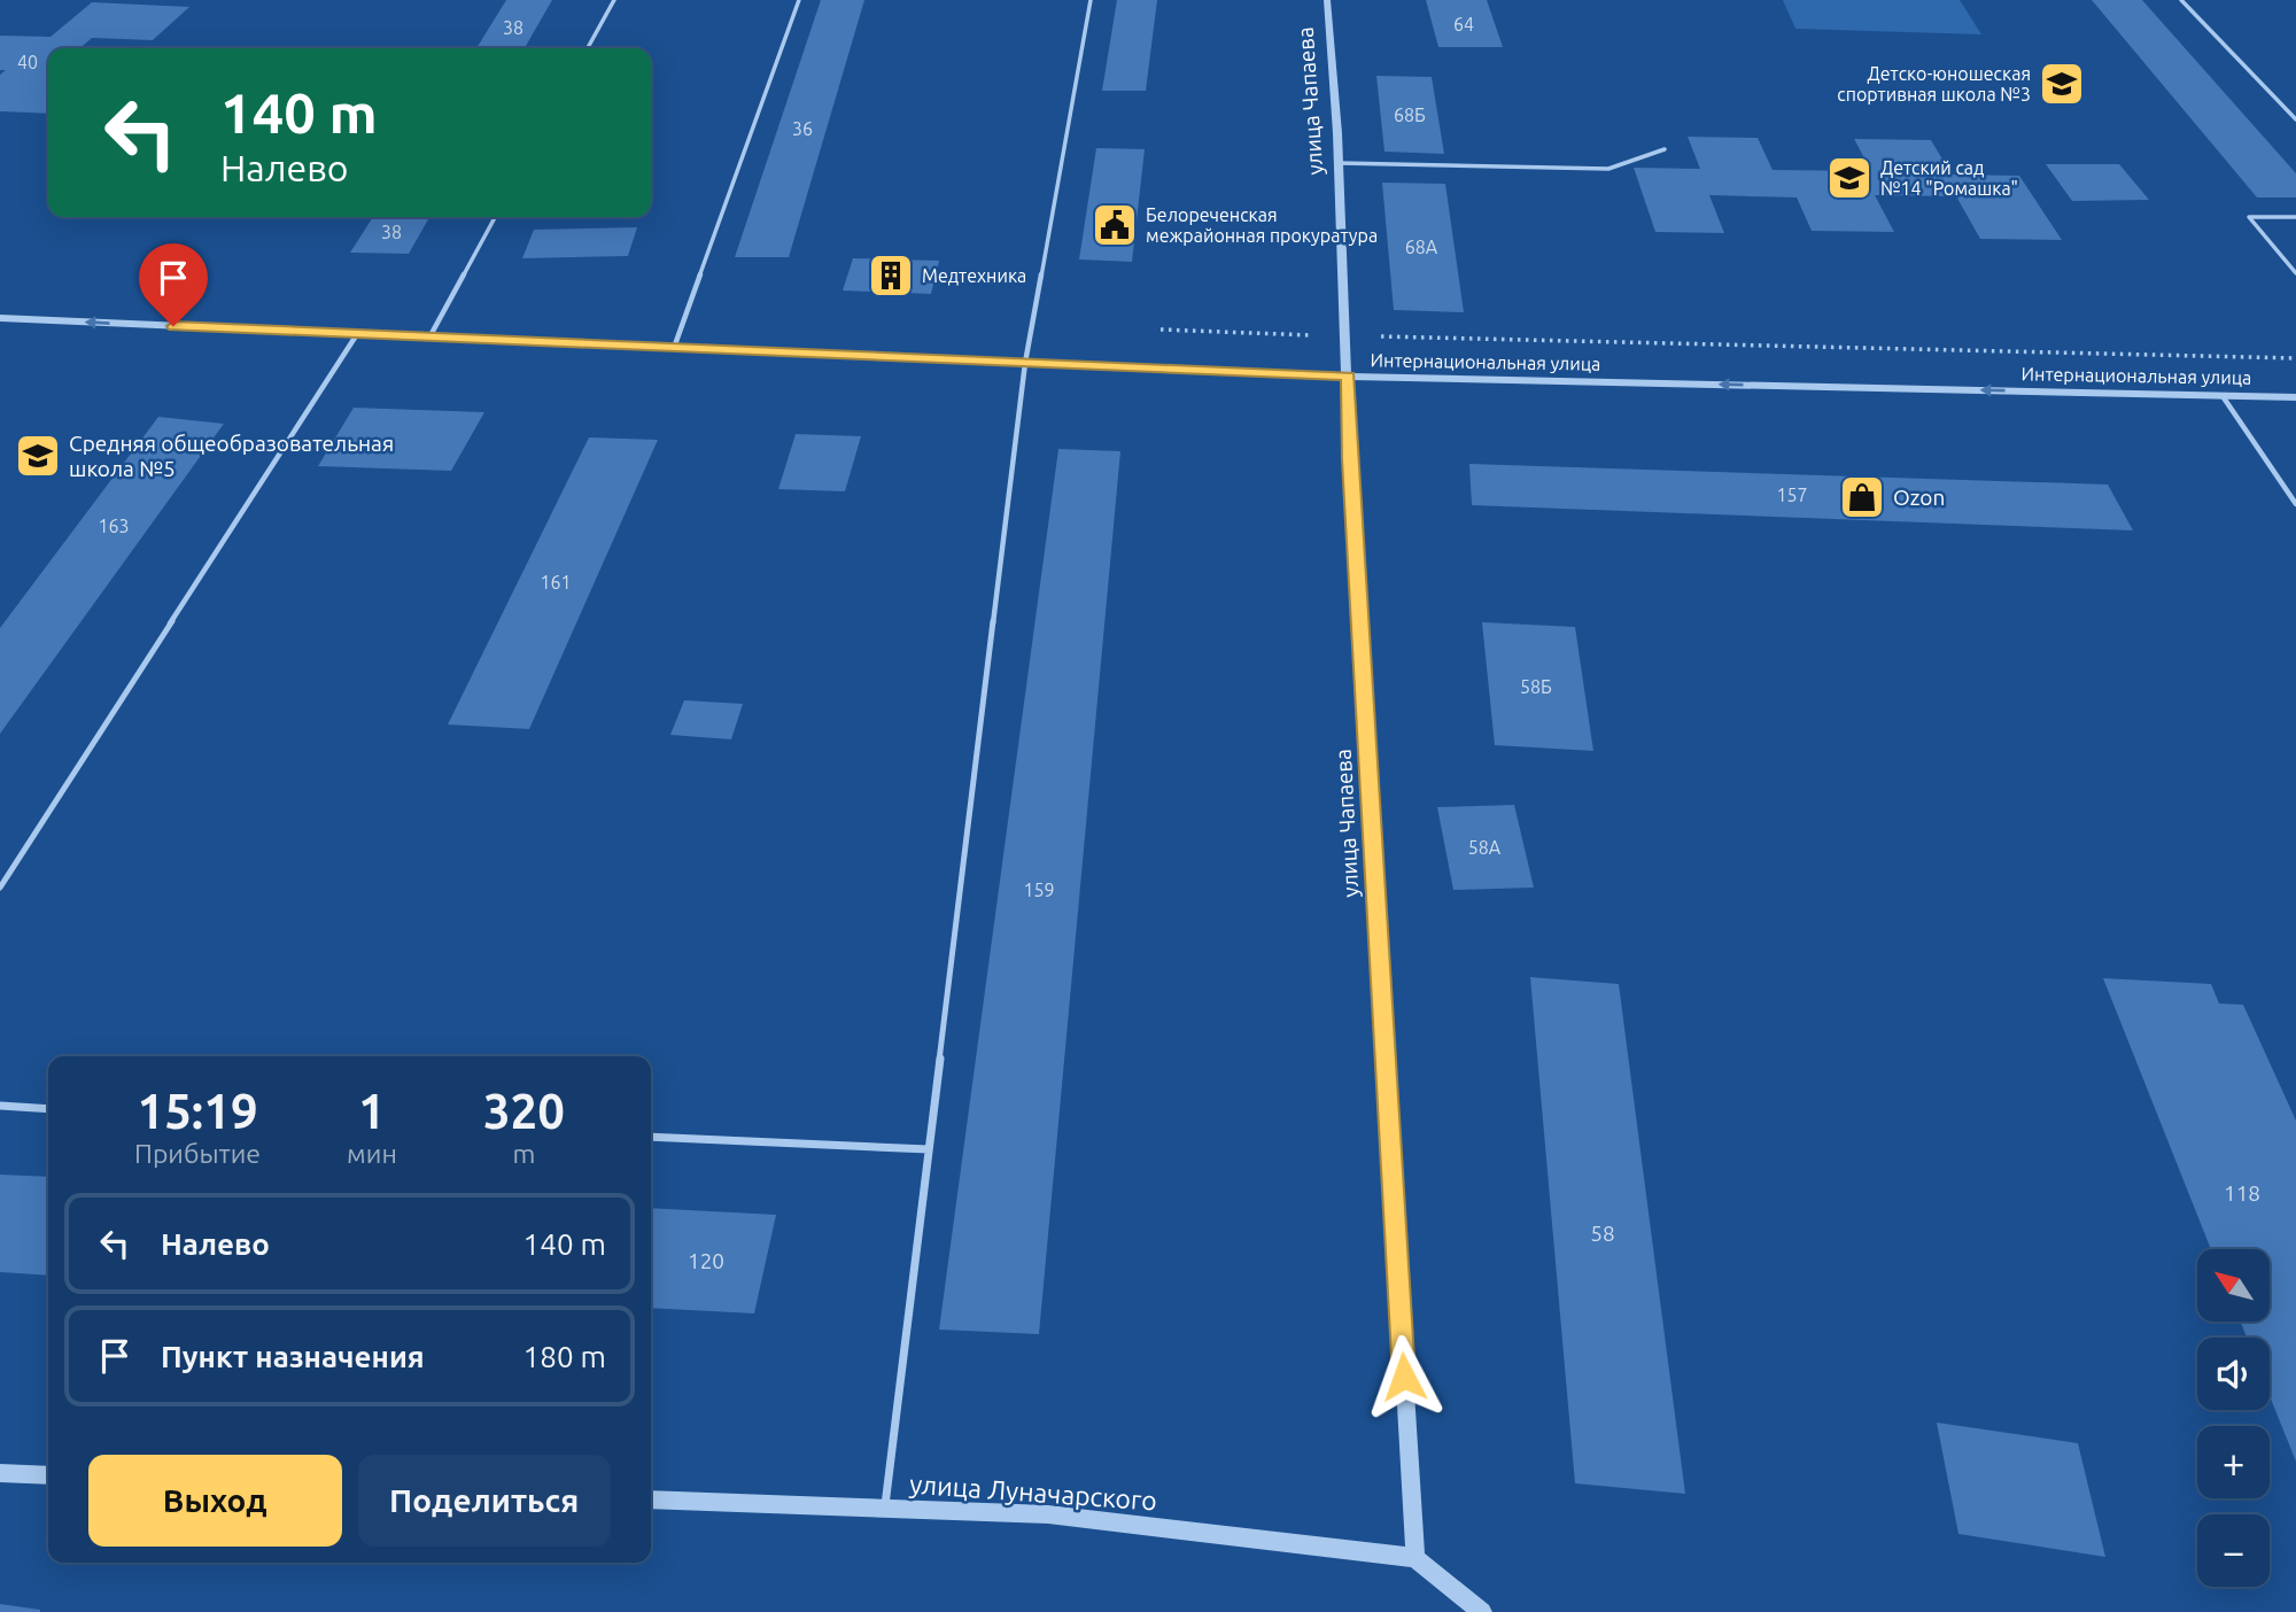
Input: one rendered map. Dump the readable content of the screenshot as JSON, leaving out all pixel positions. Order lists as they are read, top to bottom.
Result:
{
  "streets": {
    "street": ["улица Чапаева", "Интернациональная улица", "улица Луначарского"]
  },
  "crossings": [
    ["улица Чапаева", "Интернациональная улица"],
    ["улица Чапаева", "улица Луначарского"]
  ],
  "one_way": ["Интернациональная улица"],
  "places": {
    "school or university": ["Детско-юношеская спортивная школа №3", "Детский сад №14 \"Ромашка\"", "Средняя общеобразовательная школа №5"],
    "public building": ["Белореченская межрайонная прокуратура"],
    "building": ["Медтехника"],
    "shop": ["Ozon"]
  },
  "house_numbers": [
    "64",
    "38",
    "40",
    "68Б",
    "36",
    "38",
    "68А",
    "157",
    "163",
    "161",
    "58Б",
    "58А",
    "159",
    "118",
    "58",
    "120"
  ],
  "north": "top left",
  "page": {
    "turn": ["140 m", "Налево"],
    "eta": [
      "15:19",
      "Прибытие",
      "1",
      "мин",
      "320",
      "m"
    ],
    "list": [
      {
        "name": "Налево",
        "value": "140 m"
      },
      {
        "name": "Пункт назначения",
        "value": "180 m"
      }
    ],
    "map_buttons": ["+", "−"],
    "buttons": ["Выход", "Поделиться"]
  }
}
